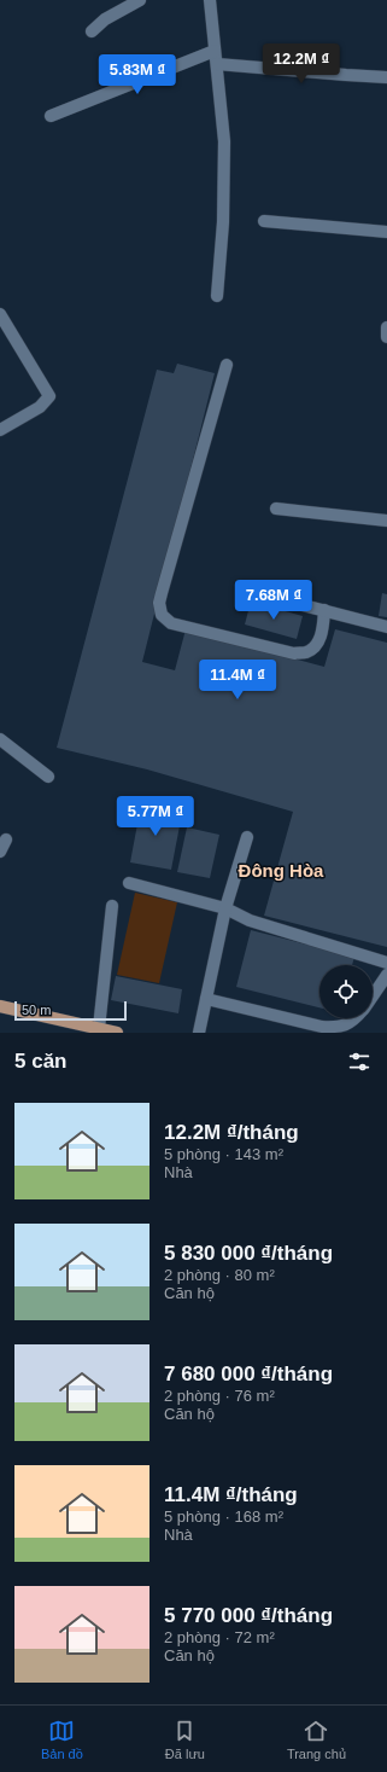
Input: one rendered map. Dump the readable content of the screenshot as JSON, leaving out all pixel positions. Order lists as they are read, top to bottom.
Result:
{
  "districts": ["Đông Hòa"],
  "scale_bar": "50 m",
  "page": {
    "price": [
      "12.2M ₫",
      "5.83M ₫",
      "7.68M ₫",
      "11.4M ₫",
      "5.77M ₫"
    ],
    "scale": "50 m",
    "heading": "5 căn",
    "list": [
      {
        "name": "12.2M ₫/tháng",
        "note": "5 phòng · 143 m² · Nhà"
      },
      {
        "name": "5 830 000 ₫/tháng",
        "note": "2 phòng · 80 m² · Căn hộ"
      },
      {
        "name": "7 680 000 ₫/tháng",
        "note": "2 phòng · 76 m² · Căn hộ"
      },
      {
        "name": "11.4M ₫/tháng",
        "note": "5 phòng · 168 m² · Nhà"
      },
      {
        "name": "5 770 000 ₫/tháng",
        "note": "2 phòng · 72 m² · Căn hộ"
      }
    ],
    "tabs": ["Bản đồ", "Đã lưu", "Trang chủ"]
  }
}
